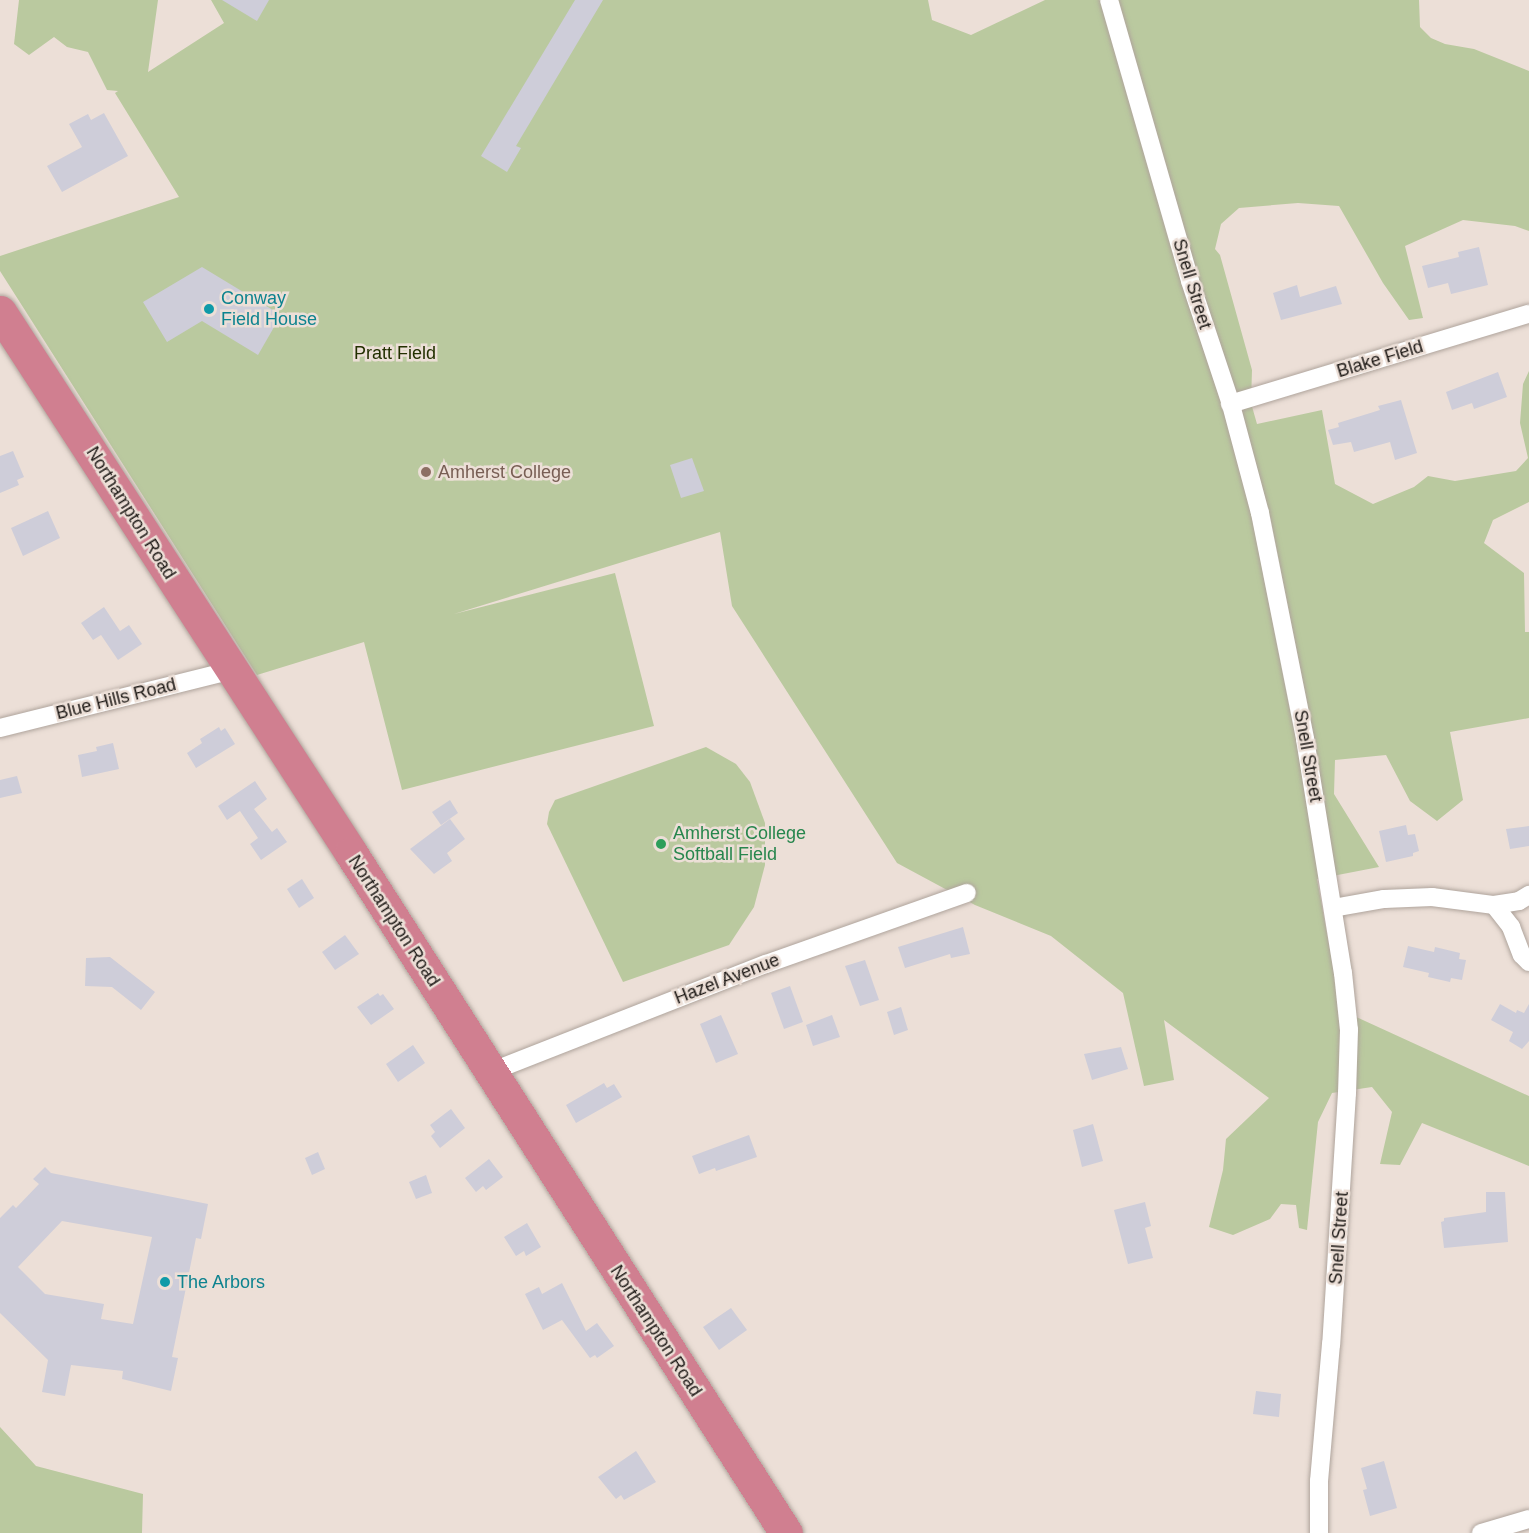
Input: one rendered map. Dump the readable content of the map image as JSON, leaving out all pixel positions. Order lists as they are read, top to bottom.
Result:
{
  "streets": {
    "highway": ["Northampton Road"],
    "street": [
      "Snell Street",
      "Blake Field",
      "Blue Hills Road",
      "Hazel Avenue"
    ]
  },
  "crossings": [
    ["Snell Street", "Blake Field"],
    ["Northampton Road", "Blue Hills Road"],
    ["Northampton Road", "Hazel Avenue"]
  ],
  "parks": ["Pratt Field"],
  "places": [
    "Conway Field House",
    "Amherst College",
    "Amherst College Softball Field",
    "The Arbors"
  ]
}
